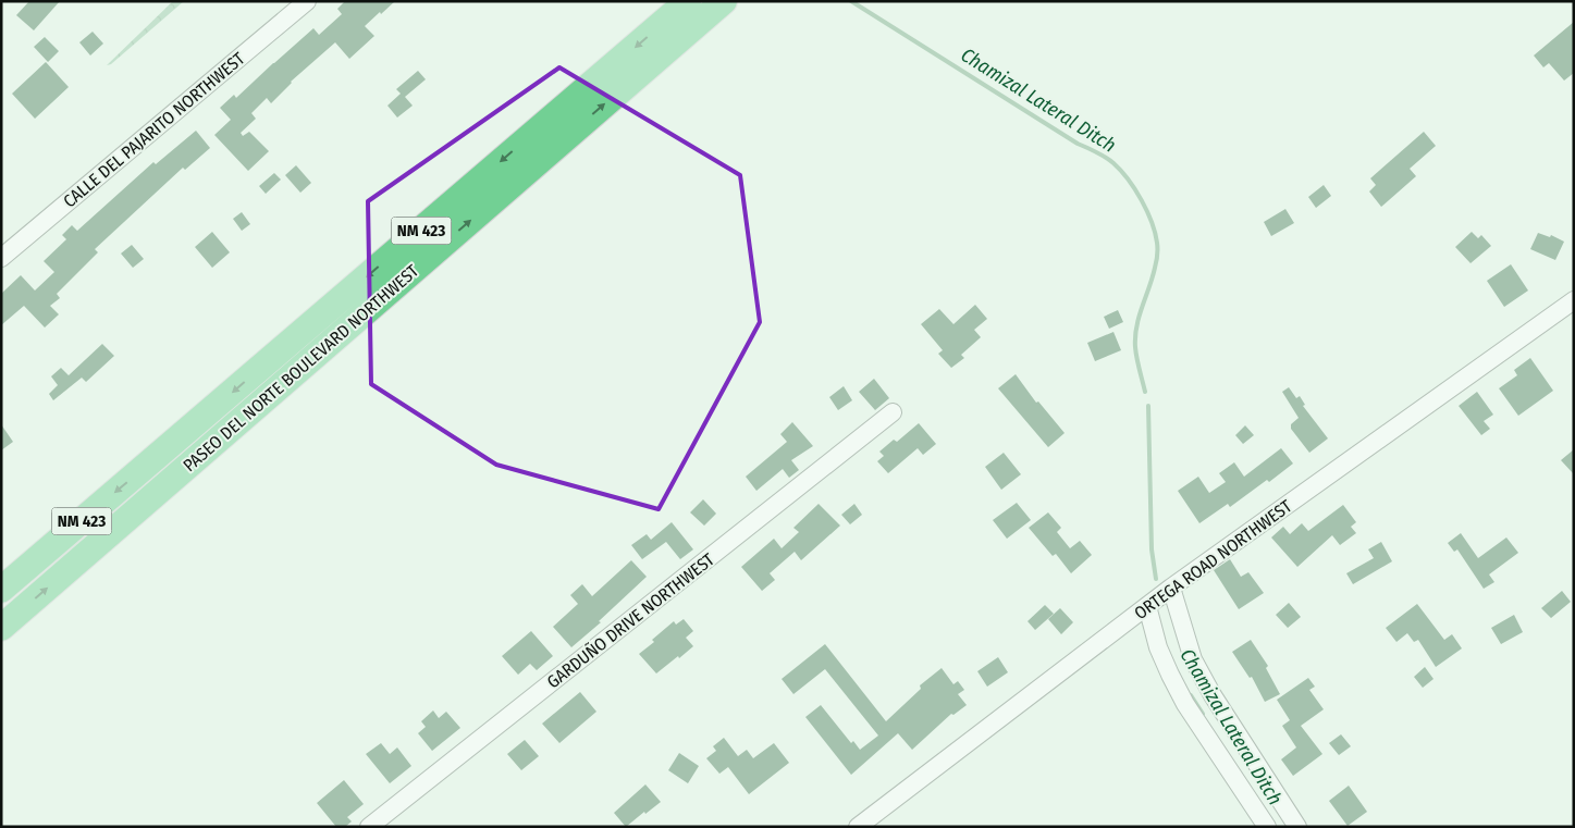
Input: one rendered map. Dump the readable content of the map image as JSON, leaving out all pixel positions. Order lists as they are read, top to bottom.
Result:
{
  "streets": {
    "highway": ["NM 423", "PASEO DEL NORTE BOULEVARD NORTHWEST"],
    "street": ["CALLE DEL PAJARITO NORTHWEST", "ORTEGA ROAD NORTHWEST", "GARDUÑO DRIVE NORTHWEST"]
  },
  "water": ["Chamizal Lateral Ditch"]
}
